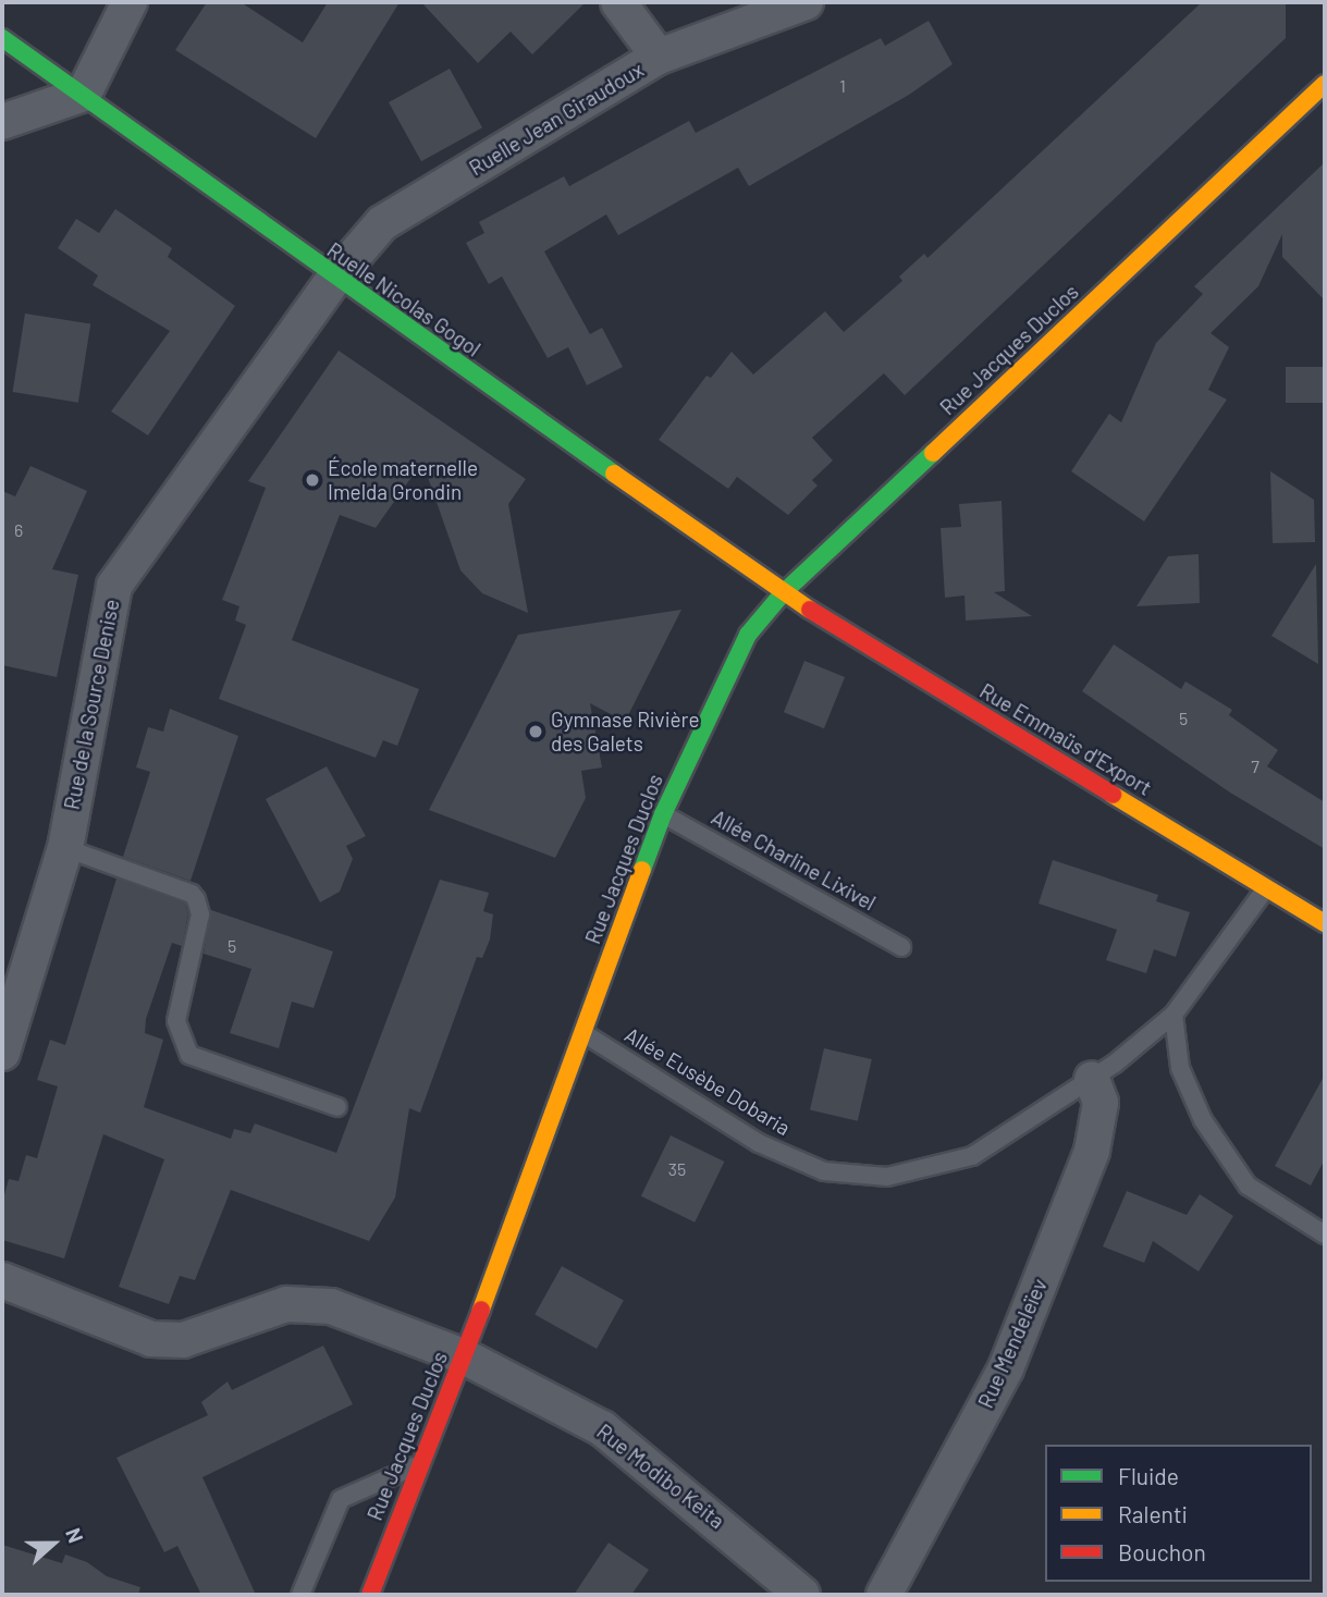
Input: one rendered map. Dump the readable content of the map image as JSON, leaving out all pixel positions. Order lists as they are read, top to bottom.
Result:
{
  "streets": {
    "street": [
      "Ruelle Jean Giraudoux",
      "Ruelle Nicolas Gogol",
      "Rue Jacques Duclos",
      "Rue de la Source Denise",
      "Rue Emmaüs d'Export",
      "Rue Mendeleïev",
      "Rue Modibo Keita"
    ],
    "lane": ["Allée Charline Lixivel", "Allée Eusèbe Dobaria"]
  },
  "crossings": [
    ["Ruelle Jean Giraudoux", "Ruelle Nicolas Gogol"],
    ["Ruelle Jean Giraudoux", "Rue de la Source Denise"],
    ["Ruelle Nicolas Gogol", "Rue Jacques Duclos"],
    ["Ruelle Nicolas Gogol", "Rue de la Source Denise"],
    ["Ruelle Nicolas Gogol", "Rue Emmaüs d'Export"],
    ["Rue Jacques Duclos", "Rue Emmaüs d'Export"],
    ["Rue Jacques Duclos", "Allée Charline Lixivel"],
    ["Rue Jacques Duclos", "Allée Eusèbe Dobaria"],
    ["Rue Jacques Duclos", "Rue Modibo Keita"],
    ["Rue Emmaüs d'Export", "Allée Eusèbe Dobaria"],
    ["Allée Eusèbe Dobaria", "Rue Mendeleïev"]
  ],
  "places": ["École maternelle Imelda Grondin", "Gymnase Rivière des Galets"],
  "house_numbers": [
    "1",
    "6",
    "5",
    "7",
    "5",
    "35"
  ],
  "legend": ["Fluide", "Ralenti", "Bouchon"],
  "north": "right"
}
